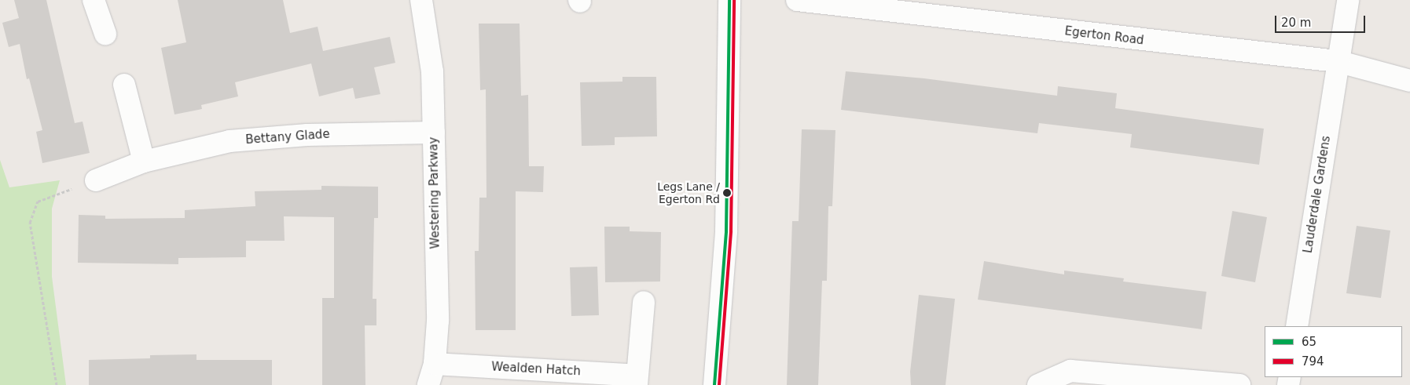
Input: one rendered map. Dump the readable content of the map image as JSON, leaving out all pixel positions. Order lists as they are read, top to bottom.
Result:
{
  "streets": {
    "street": [
      "Egerton Road",
      "Bettany Glade",
      "Westering Parkway",
      "Lauderdale Gardens",
      "Wealden Hatch"
    ]
  },
  "crossings": [
    ["Egerton Road", "Lauderdale Gardens"],
    ["Bettany Glade", "Westering Parkway"],
    ["Westering Parkway", "Wealden Hatch"]
  ],
  "places": ["Legs Lane / Egerton Rd"],
  "lines": ["transit line 65", "transit line 794"],
  "legend": ["65", "794"],
  "scale_bar": "20 m"
}
